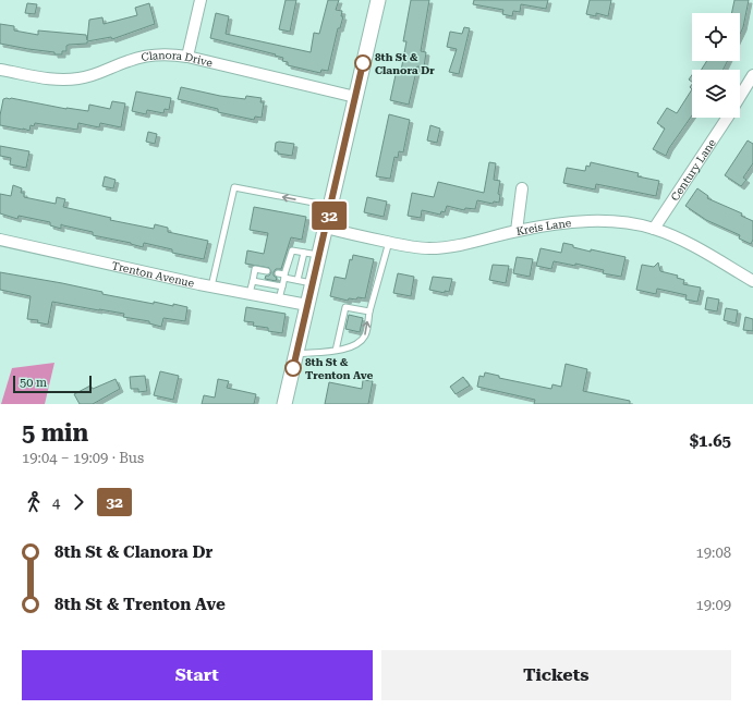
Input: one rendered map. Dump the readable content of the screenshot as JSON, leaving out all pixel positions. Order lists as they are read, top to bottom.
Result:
{
  "streets": {
    "street": [
      "Clanora Drive",
      "Century Lane",
      "Kreis Lane",
      "Trenton Avenue"
    ]
  },
  "crossings": [
    ["Century Lane", "Kreis Lane"]
  ],
  "places": ["8th St & Clanora Dr", "8th St & Trenton Ave"],
  "lines": ["bus line 32"],
  "scale_bar": "50 m",
  "page": {
    "on_map": "32",
    "scale": "50 m",
    "heading": ["5 min", "19:04 – 19:09 · Bus", "$1.65"],
    "legs": ["4", "32"],
    "list": [
      {
        "name": "8th St & Clanora Dr",
        "value": "19:08"
      },
      {
        "name": "8th St & Trenton Ave",
        "value": "19:09"
      }
    ],
    "buttons": ["Start", "Tickets"]
  }
}
